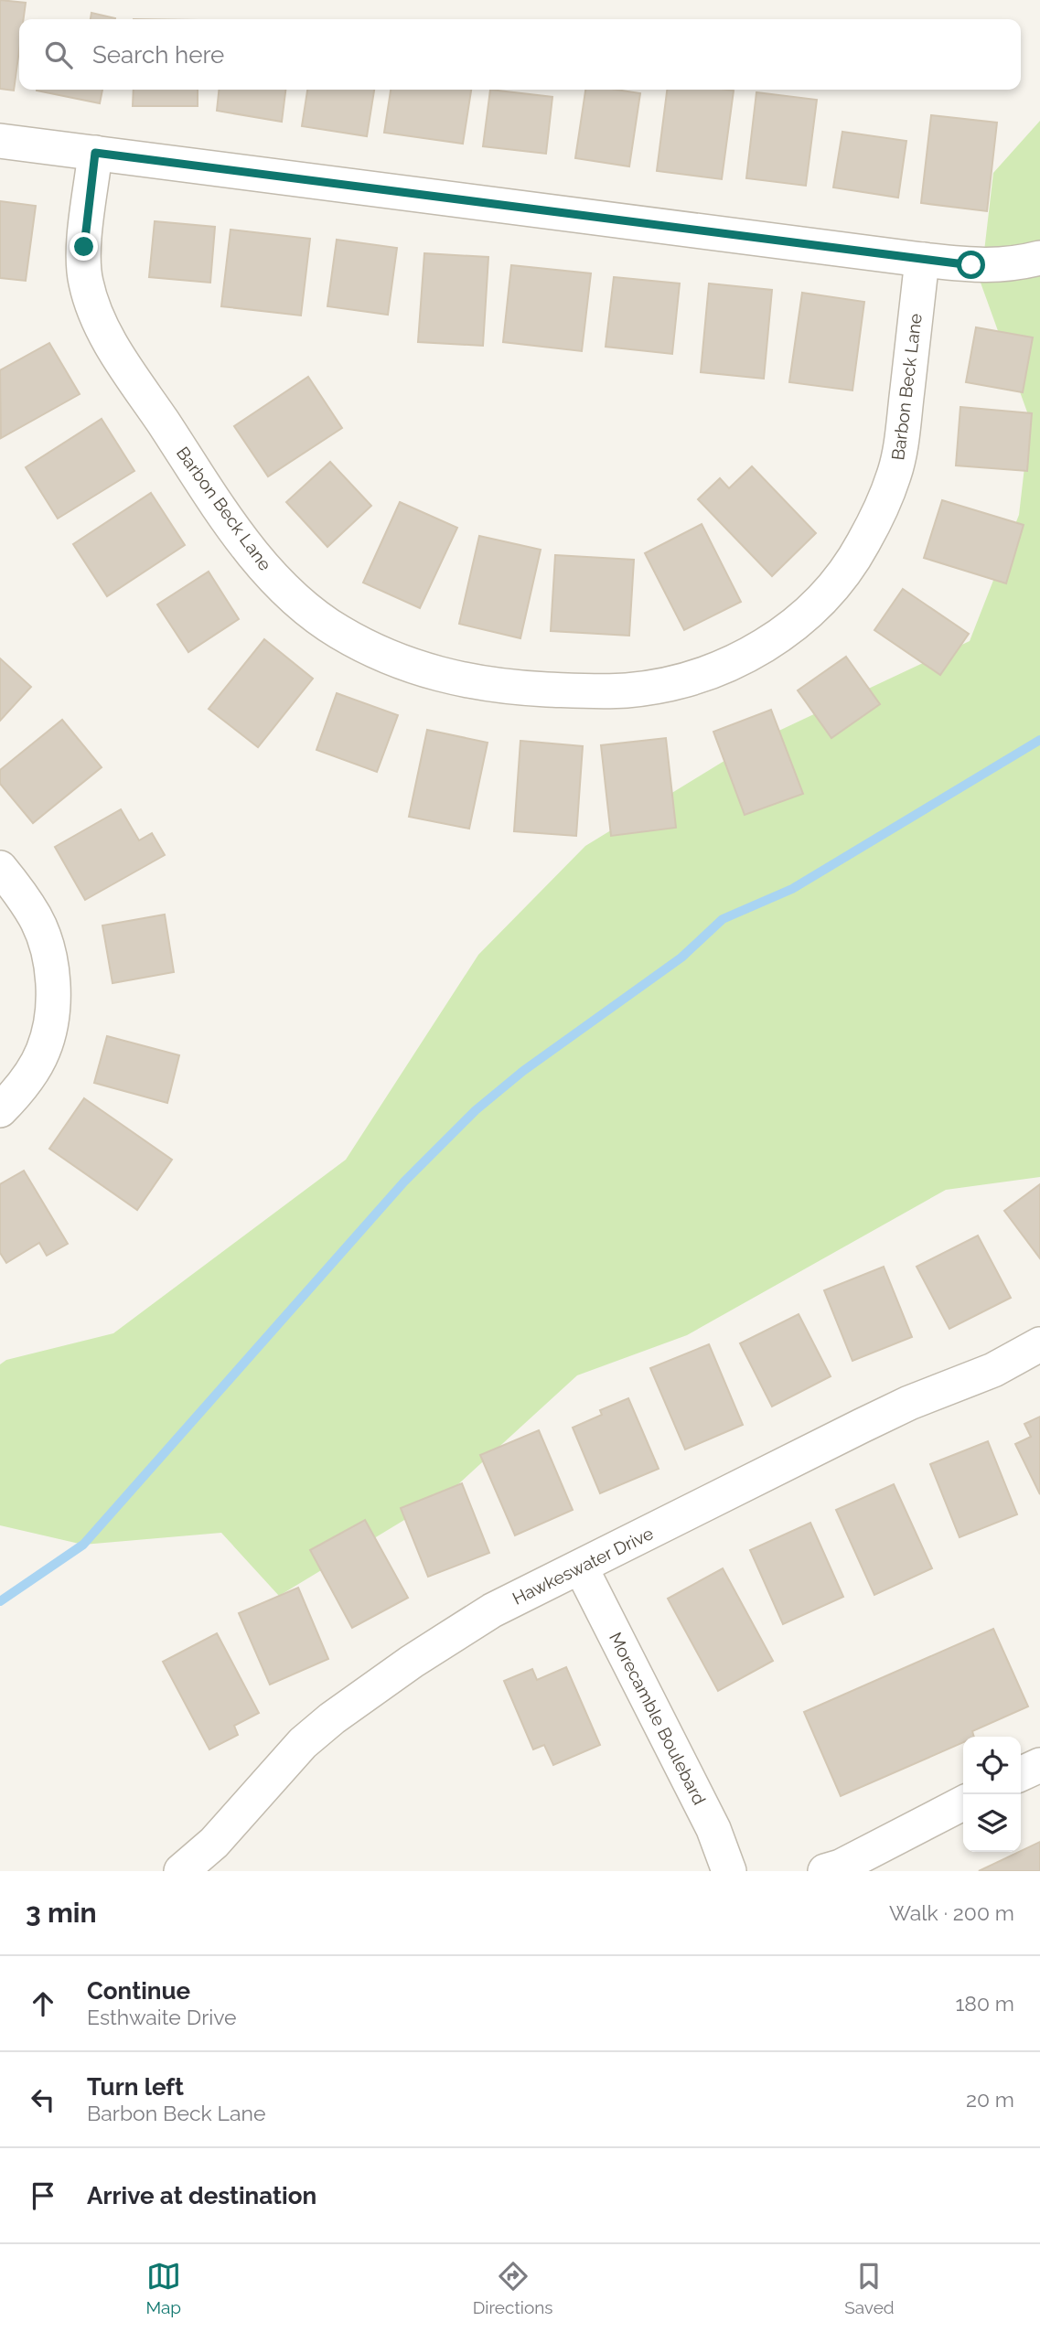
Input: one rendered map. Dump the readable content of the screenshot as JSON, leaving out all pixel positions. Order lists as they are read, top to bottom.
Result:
{
  "streets": {
    "street": ["Barbon Beck Lane", "Hawkeswater Drive", "Morecamble Boulebard"]
  },
  "crossings": [
    ["Hawkeswater Drive", "Morecamble Boulebard"]
  ],
  "page": {
    "search": "Search here",
    "heading": ["3 min", "Walk · 200 m"],
    "list": [
      ["Continue", "Esthwaite Drive", "180 m"],
      ["Turn left", "Barbon Beck Lane", "20 m"],
      "Arrive at destination"
    ],
    "nav": ["Map", "Directions", "Saved"]
  }
}
